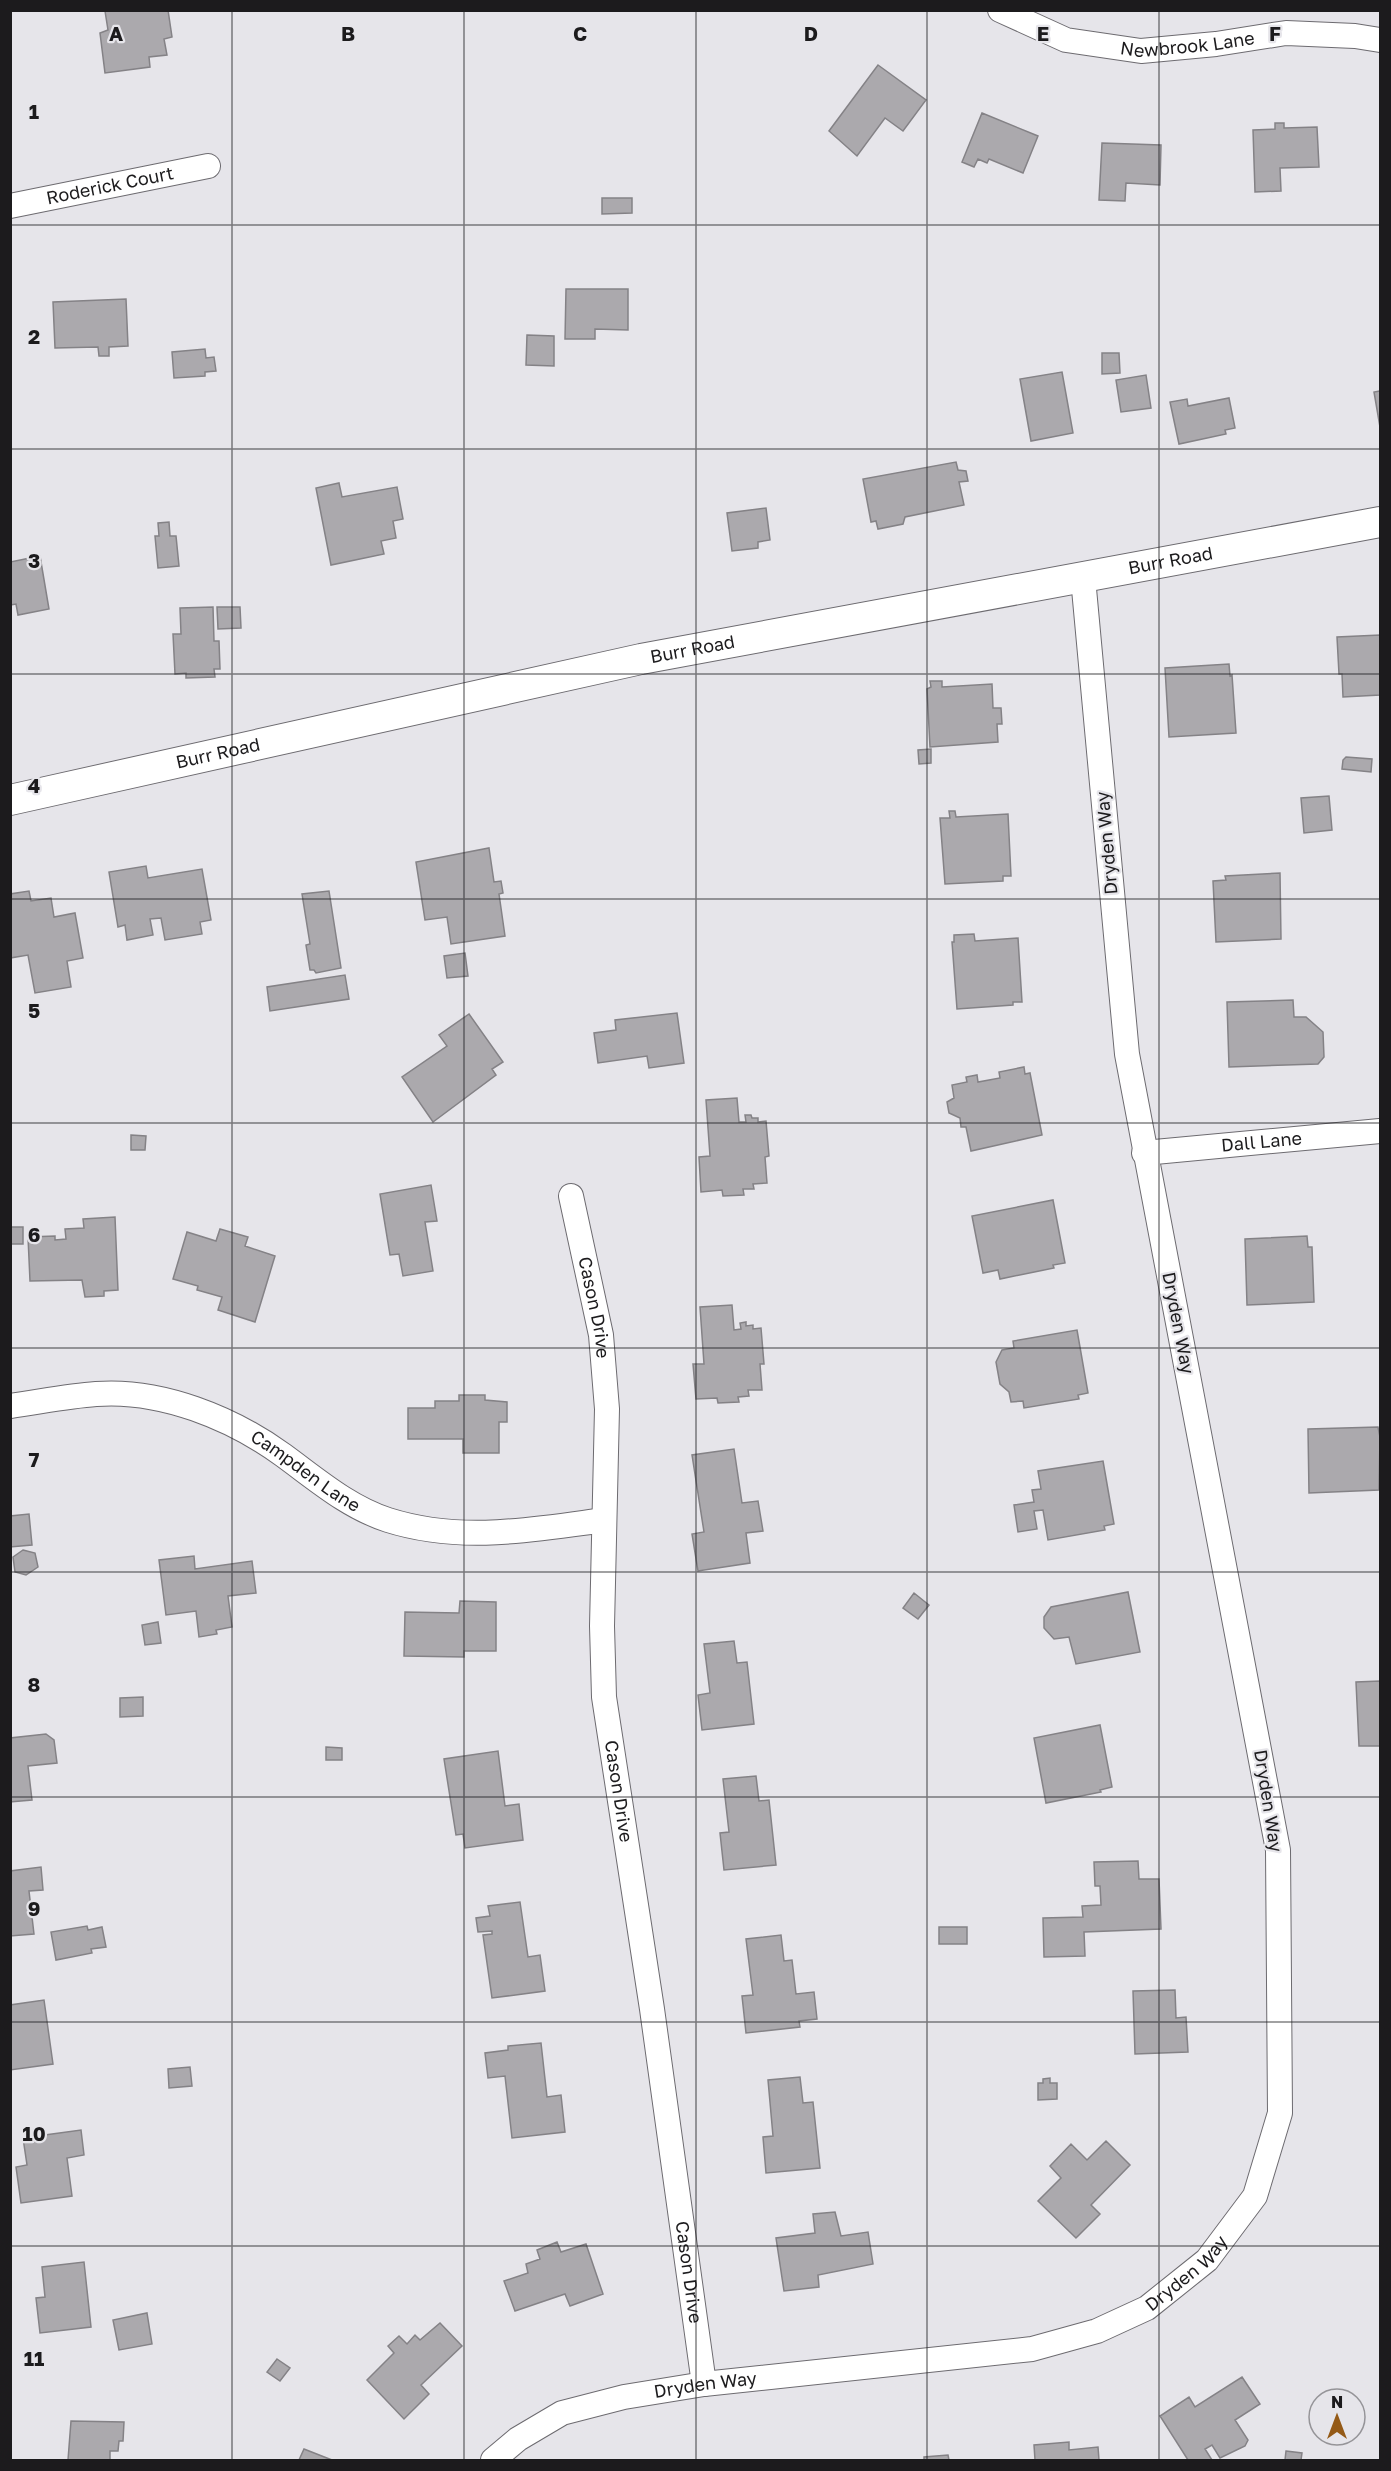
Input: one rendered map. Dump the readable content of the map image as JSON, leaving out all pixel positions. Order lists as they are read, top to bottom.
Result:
{
  "streets": {
    "street": [
      "Newbrook Lane",
      "Roderick Court",
      "Burr Road",
      "Dryden Way",
      "Dall Lane",
      "Cason Drive",
      "Campden Lane"
    ]
  },
  "crossings": [
    ["Burr Road", "Dryden Way"],
    ["Dryden Way", "Dall Lane"],
    ["Dryden Way", "Cason Drive"],
    ["Cason Drive", "Campden Lane"]
  ],
  "north": "top",
  "grid": {
    "columns": [
      "A",
      "B",
      "C",
      "D",
      "E",
      "F"
    ],
    "rows": [
      "1",
      "2",
      "3",
      "4",
      "5",
      "6",
      "7",
      "8",
      "9",
      "10",
      "11"
    ]
  }
}
